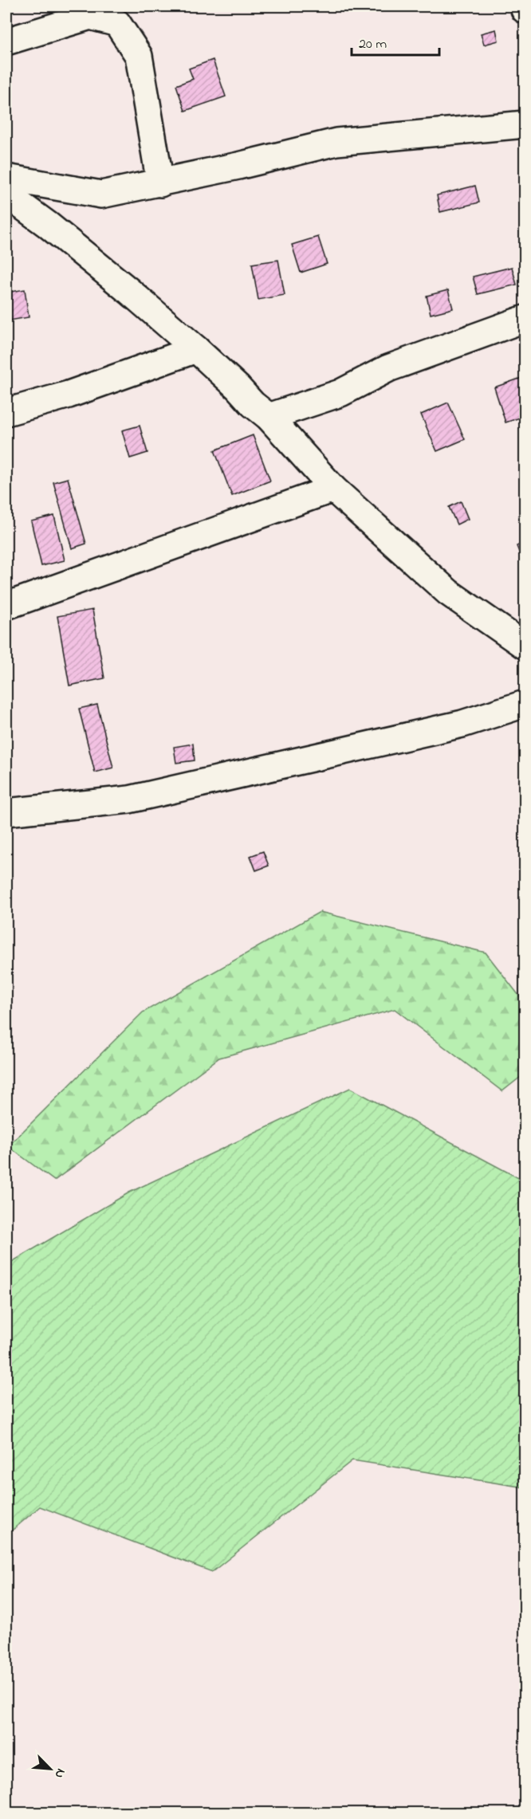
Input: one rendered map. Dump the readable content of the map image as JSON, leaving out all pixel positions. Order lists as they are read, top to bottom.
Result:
{
  "scale_bar": "20 m",
  "north": "bottom right"
}
